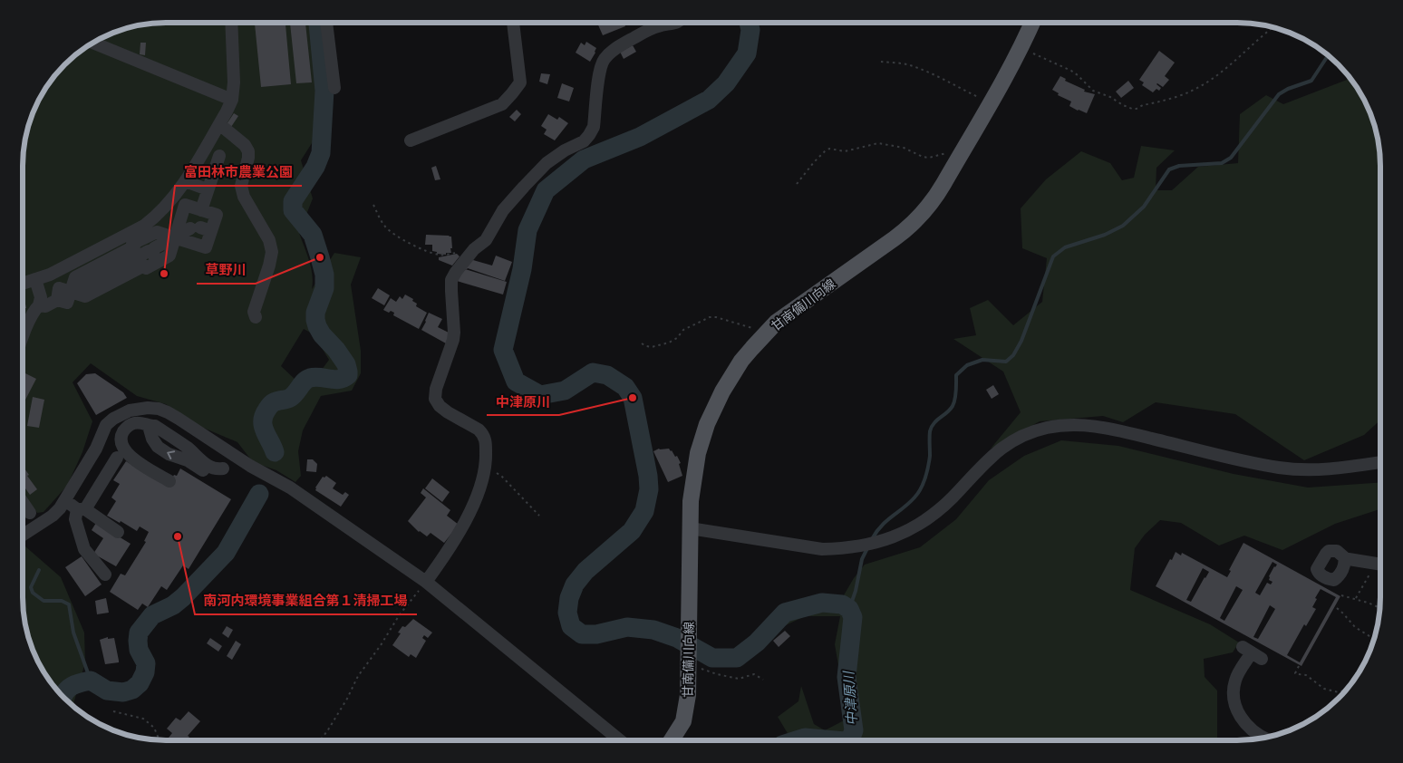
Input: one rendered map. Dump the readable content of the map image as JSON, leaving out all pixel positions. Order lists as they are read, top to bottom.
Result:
{
  "streets": {
    "main road": ["甘南備川向線"]
  },
  "water": ["中津原川"],
  "places": [
    "草野川",
    "富田林市農業公園",
    "中津原川",
    "南河内環境事業組合第１清掃工場"
  ]
}
